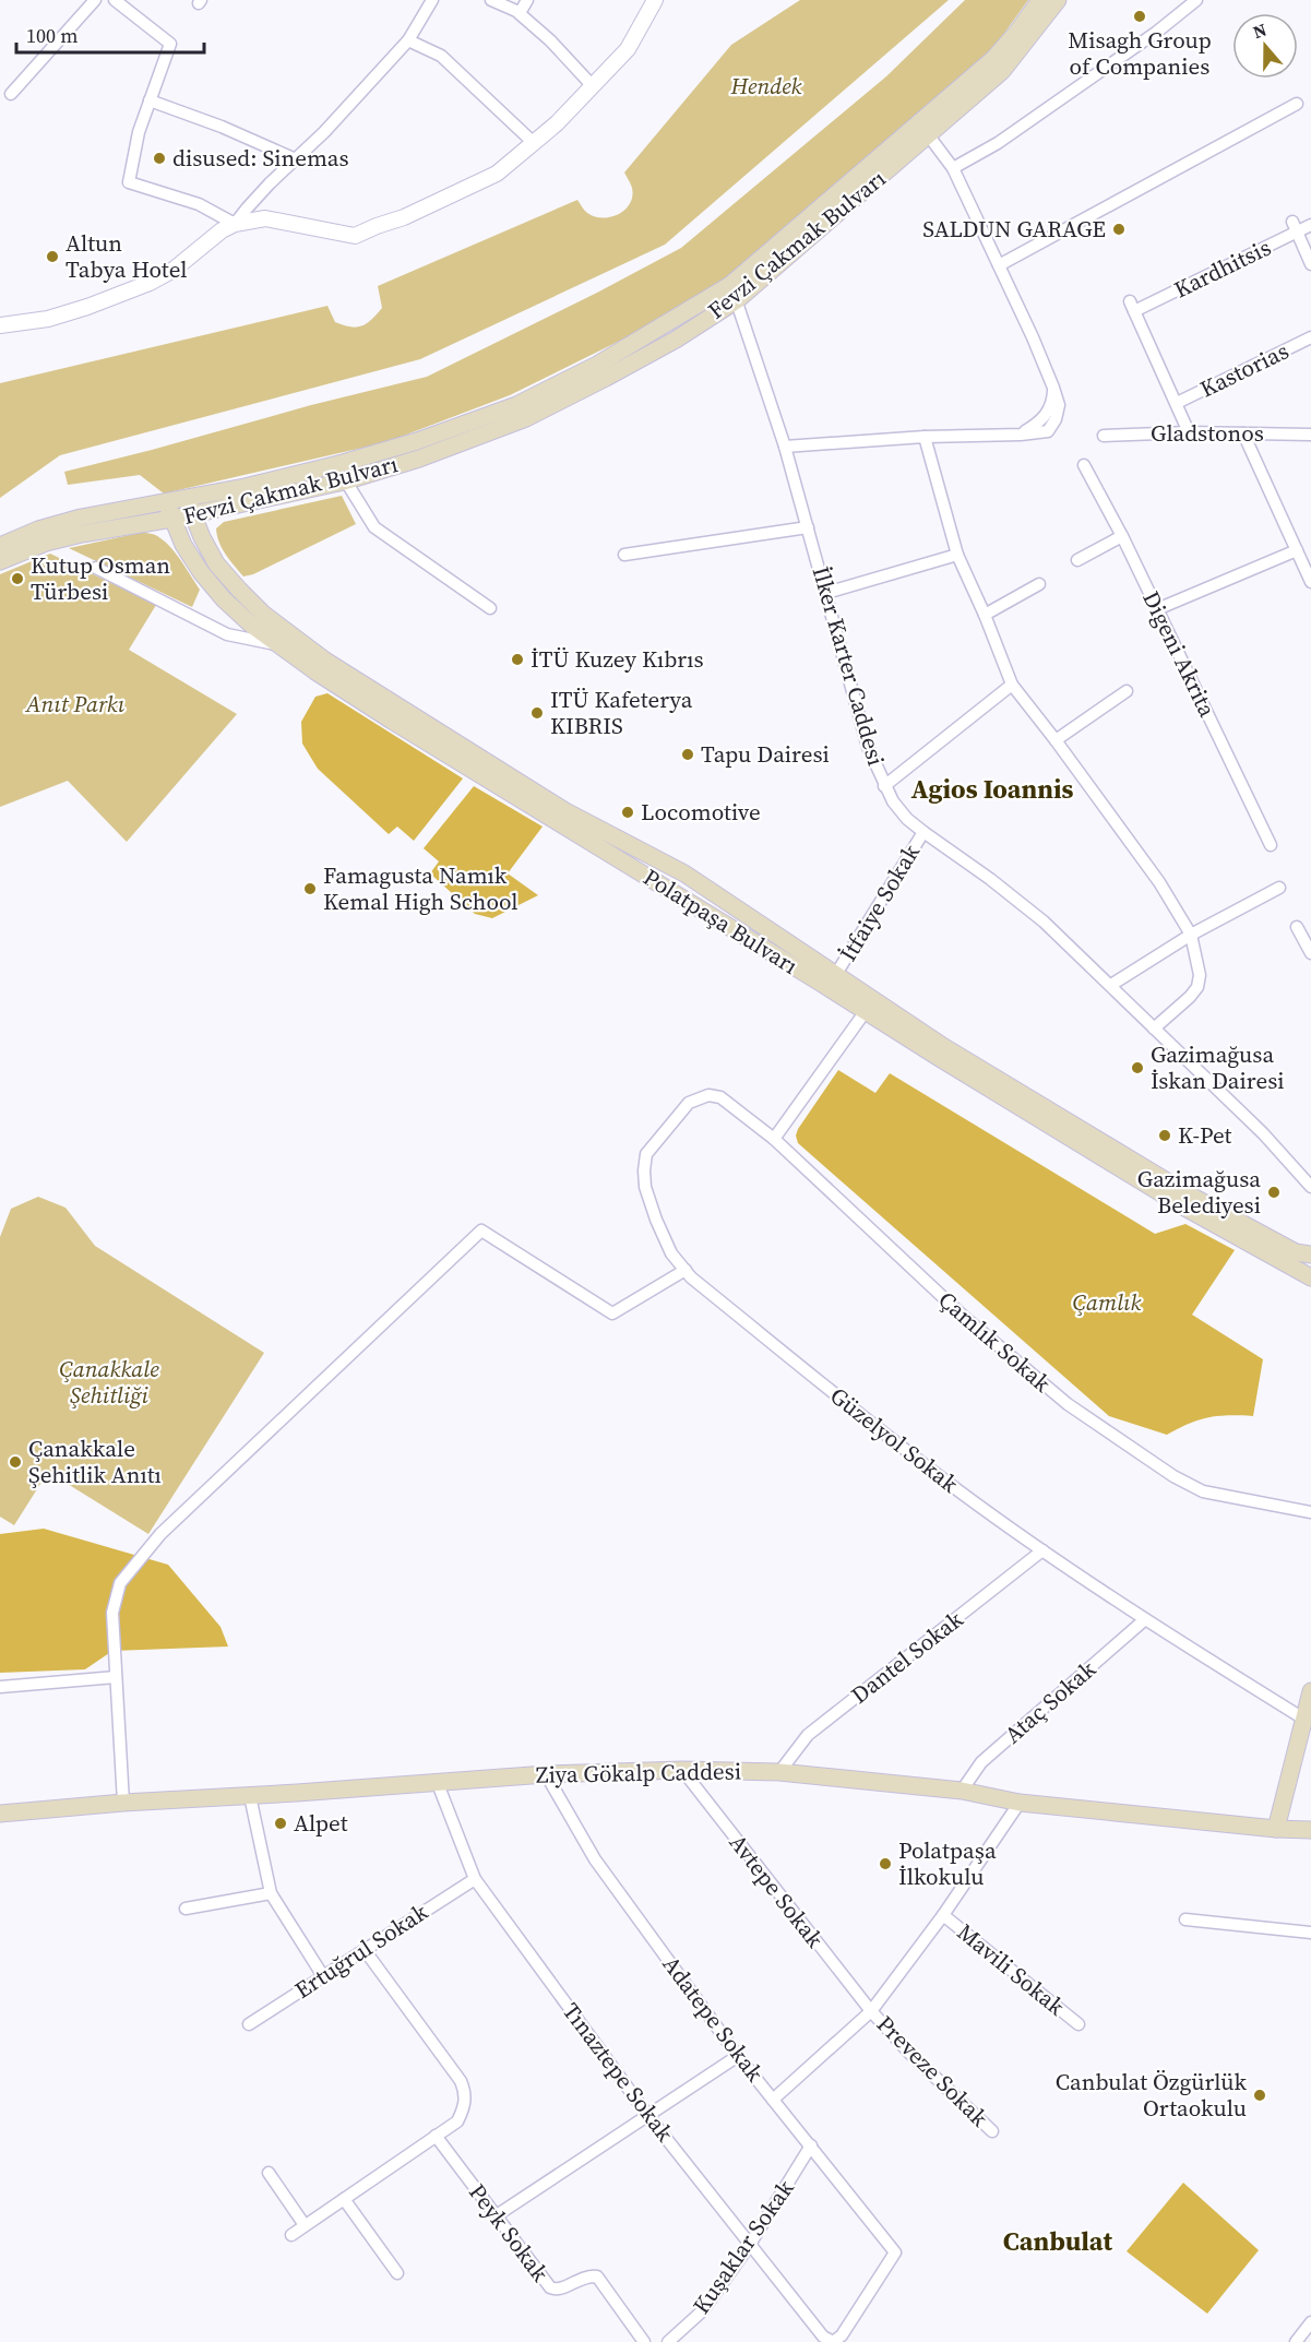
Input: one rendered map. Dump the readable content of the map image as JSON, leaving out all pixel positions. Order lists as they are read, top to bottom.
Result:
{
  "streets": {
    "main road": ["Fevzi Çakmak Bulvarı", "Polatpaşa Bulvarı", "Ziya Gökalp Caddesi"],
    "street": [
      "Kardhitsis",
      "Kastorias",
      "Gladstonos",
      "Digeni Akrita",
      "İlker Karter Caddesi",
      "İtfaiye Sokak",
      "Çamlık Sokak",
      "Güzelyol Sokak",
      "Dantel Sokak",
      "Ataç Sokak",
      "Avtepe Sokak",
      "Ertuğrul Sokak",
      "Mavili Sokak",
      "Adatepe Sokak",
      "Preveze Sokak",
      "Tınaztepe Sokak",
      "Peyk Sokak",
      "Kuşaklar Sokak"
    ]
  },
  "crossings": [
    ["Fevzi Çakmak Bulvarı", "İlker Karter Caddesi"],
    ["Fevzi Çakmak Bulvarı", "Polatpaşa Bulvarı"],
    ["Kardhitsis", "Kastorias"],
    ["İlker Karter Caddesi", "İtfaiye Sokak"],
    ["İtfaiye Sokak", "Polatpaşa Bulvarı"],
    ["Çamlık Sokak", "Güzelyol Sokak"],
    ["Güzelyol Sokak", "Dantel Sokak"],
    ["Güzelyol Sokak", "Ataç Sokak"],
    ["Dantel Sokak", "Ziya Gökalp Caddesi"],
    ["Ataç Sokak", "Ziya Gökalp Caddesi"],
    ["Ziya Gökalp Caddesi", "Avtepe Sokak"],
    ["Ziya Gökalp Caddesi", "Adatepe Sokak"],
    ["Ziya Gökalp Caddesi", "Tınaztepe Sokak"],
    ["Avtepe Sokak", "Preveze Sokak"],
    ["Ertuğrul Sokak", "Tınaztepe Sokak"],
    ["Adatepe Sokak", "Tınaztepe Sokak"],
    ["Adatepe Sokak", "Kuşaklar Sokak"],
    ["Tınaztepe Sokak", "Kuşaklar Sokak"]
  ],
  "districts": ["Agios Ioannis", "Canbulat"],
  "parks": [
    "Hendek",
    "Anıt Parkı",
    "Çamlık",
    "Çanakkale Şehitliği"
  ],
  "places": [
    "Misagh Group of Companies",
    "disused: Sinemas",
    "SALDUN GARAGE",
    "Altun Tabya Hotel",
    "Kutup Osman Türbesi",
    "İTÜ Kuzey Kıbrıs",
    "ITÜ Kafeterya KIBRIS",
    "Tapu Dairesi",
    "Locomotive",
    "Famagusta Namık Kemal High School",
    "Gazimağusa İskan Dairesi",
    "K-Pet",
    "Gazimağusa Belediyesi",
    "Çanakkale Şehitlik Anıtı",
    "Alpet",
    "Polatpaşa İlkokulu",
    "Canbulat Özgürlük Ortaokulu"
  ],
  "scale_bar": "100 m",
  "north": "top"
}
